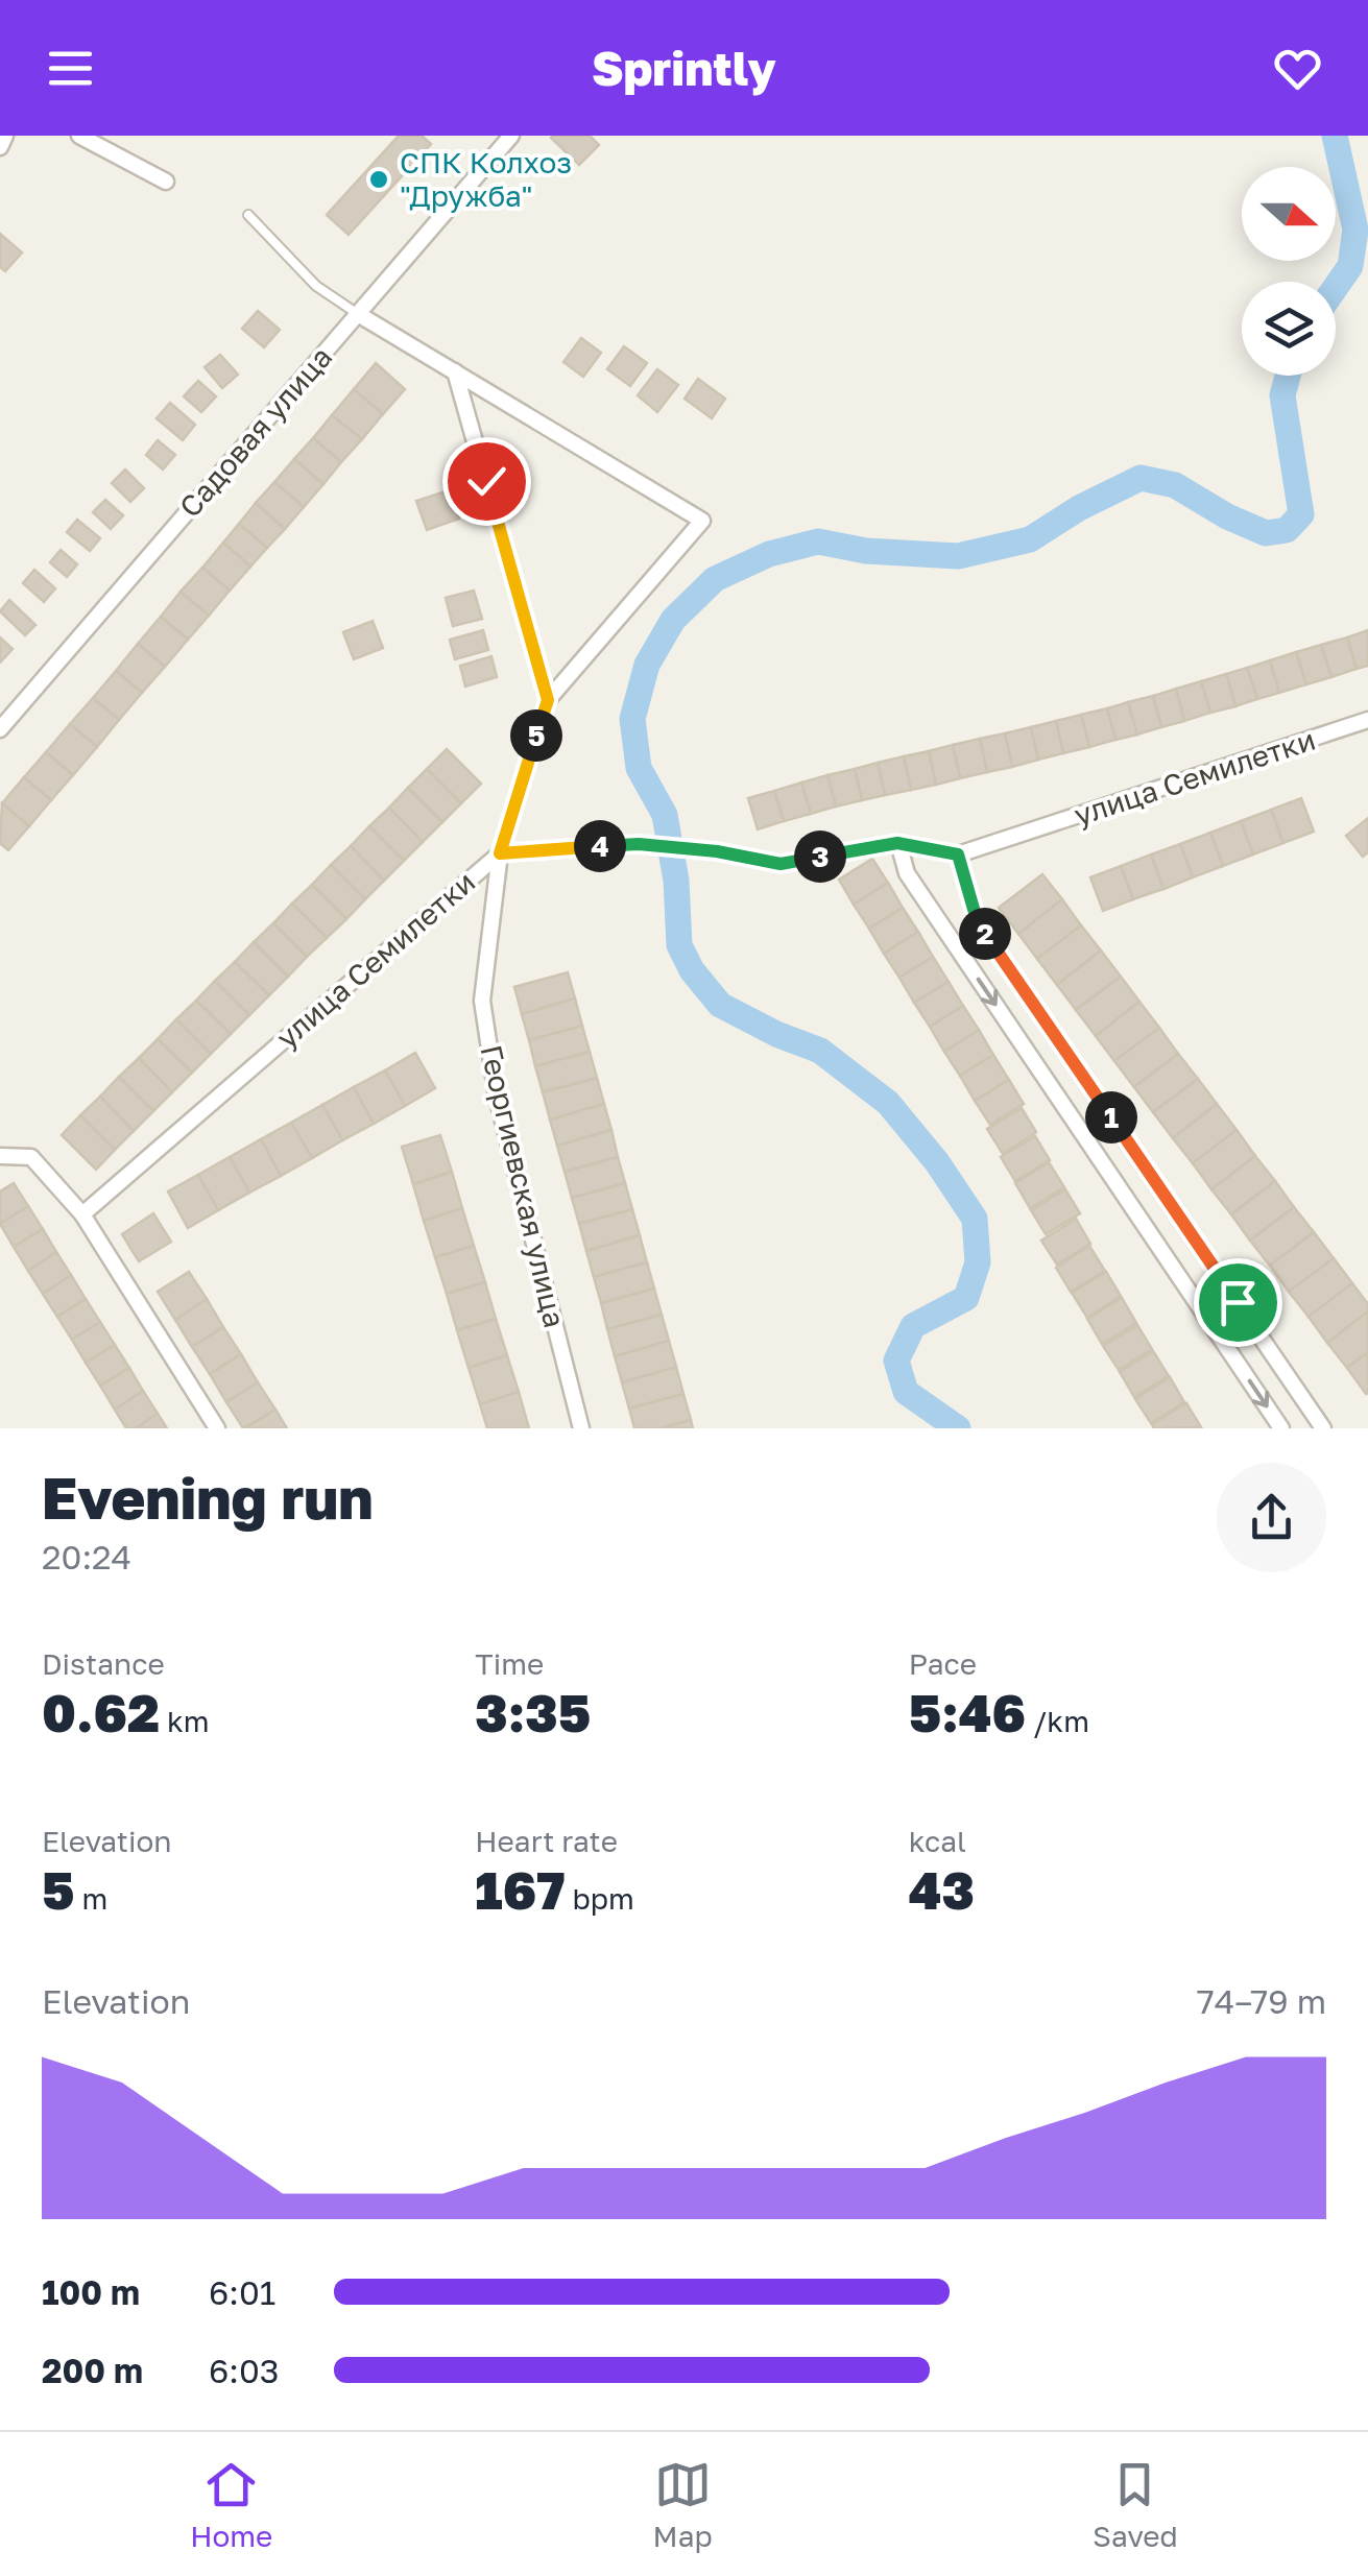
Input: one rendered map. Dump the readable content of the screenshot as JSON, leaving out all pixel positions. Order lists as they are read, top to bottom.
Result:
{
  "streets": {
    "street": ["Садовая улица", "улица Семилетки", "Георгиевская улица"]
  },
  "crossings": [
    ["Садовая улица", "Георгиевская улица"],
    ["улица Семилетки", "Георгиевская улица"]
  ],
  "places": ["СПК Колхоз \"Дружба\""],
  "north": "right",
  "page": {
    "header": "Sprintly",
    "pins": [
      "5",
      "4",
      "3",
      "2",
      "1"
    ],
    "heading": ["Evening run", "20:24"],
    "stats": [
      ["Distance", "0.62 km"],
      ["Time", "3:35"],
      ["Pace", "5:46 /km"],
      ["Elevation", "5 m"],
      ["Heart rate", "167 bpm"],
      ["kcal", "43"]
    ],
    "chart": ["Elevation", "74–79 m"],
    "list": [
      {
        "name": "100 m",
        "note": "6:01"
      },
      {
        "name": "200 m",
        "note": "6:03"
      }
    ],
    "tabs": ["Home", "Map", "Saved"]
  }
}
